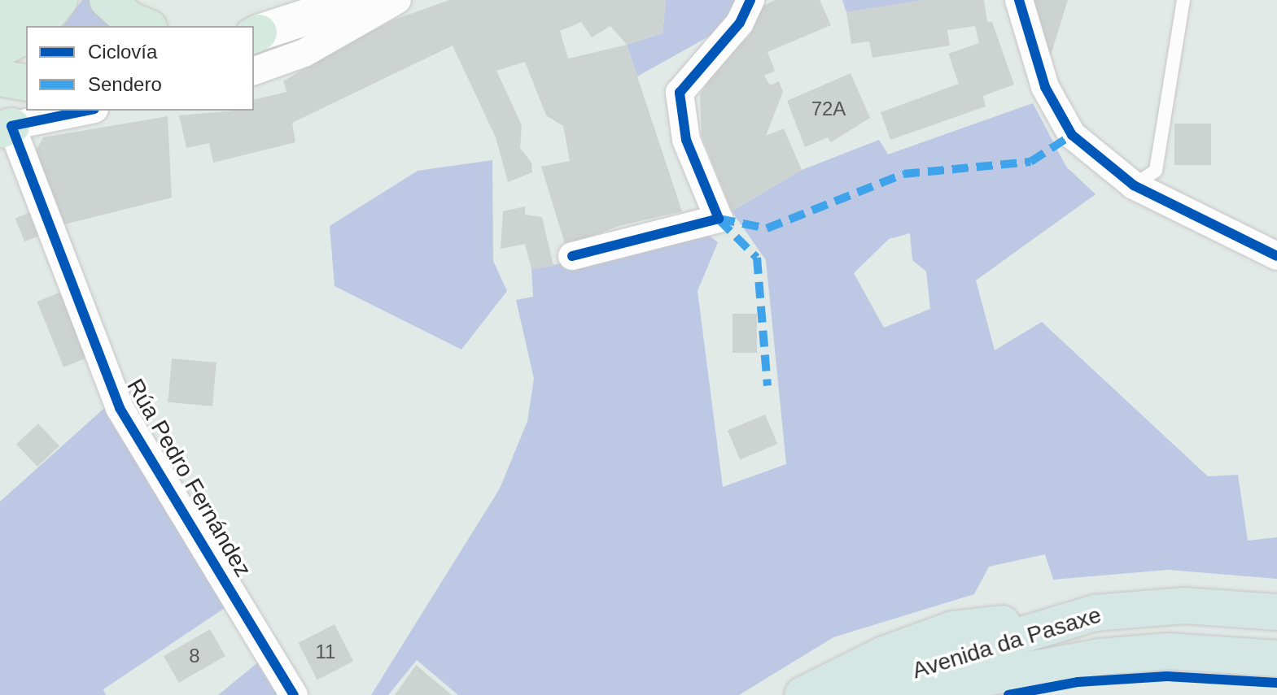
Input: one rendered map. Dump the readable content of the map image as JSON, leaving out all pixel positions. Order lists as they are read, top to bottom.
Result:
{
  "streets": {
    "main road": ["Avenida da Pasaxe"],
    "street": ["Rúa Pedro Fernández"]
  },
  "house_numbers": ["72A", "11", "8"],
  "legend": ["Ciclovía", "Sendero"]
}
